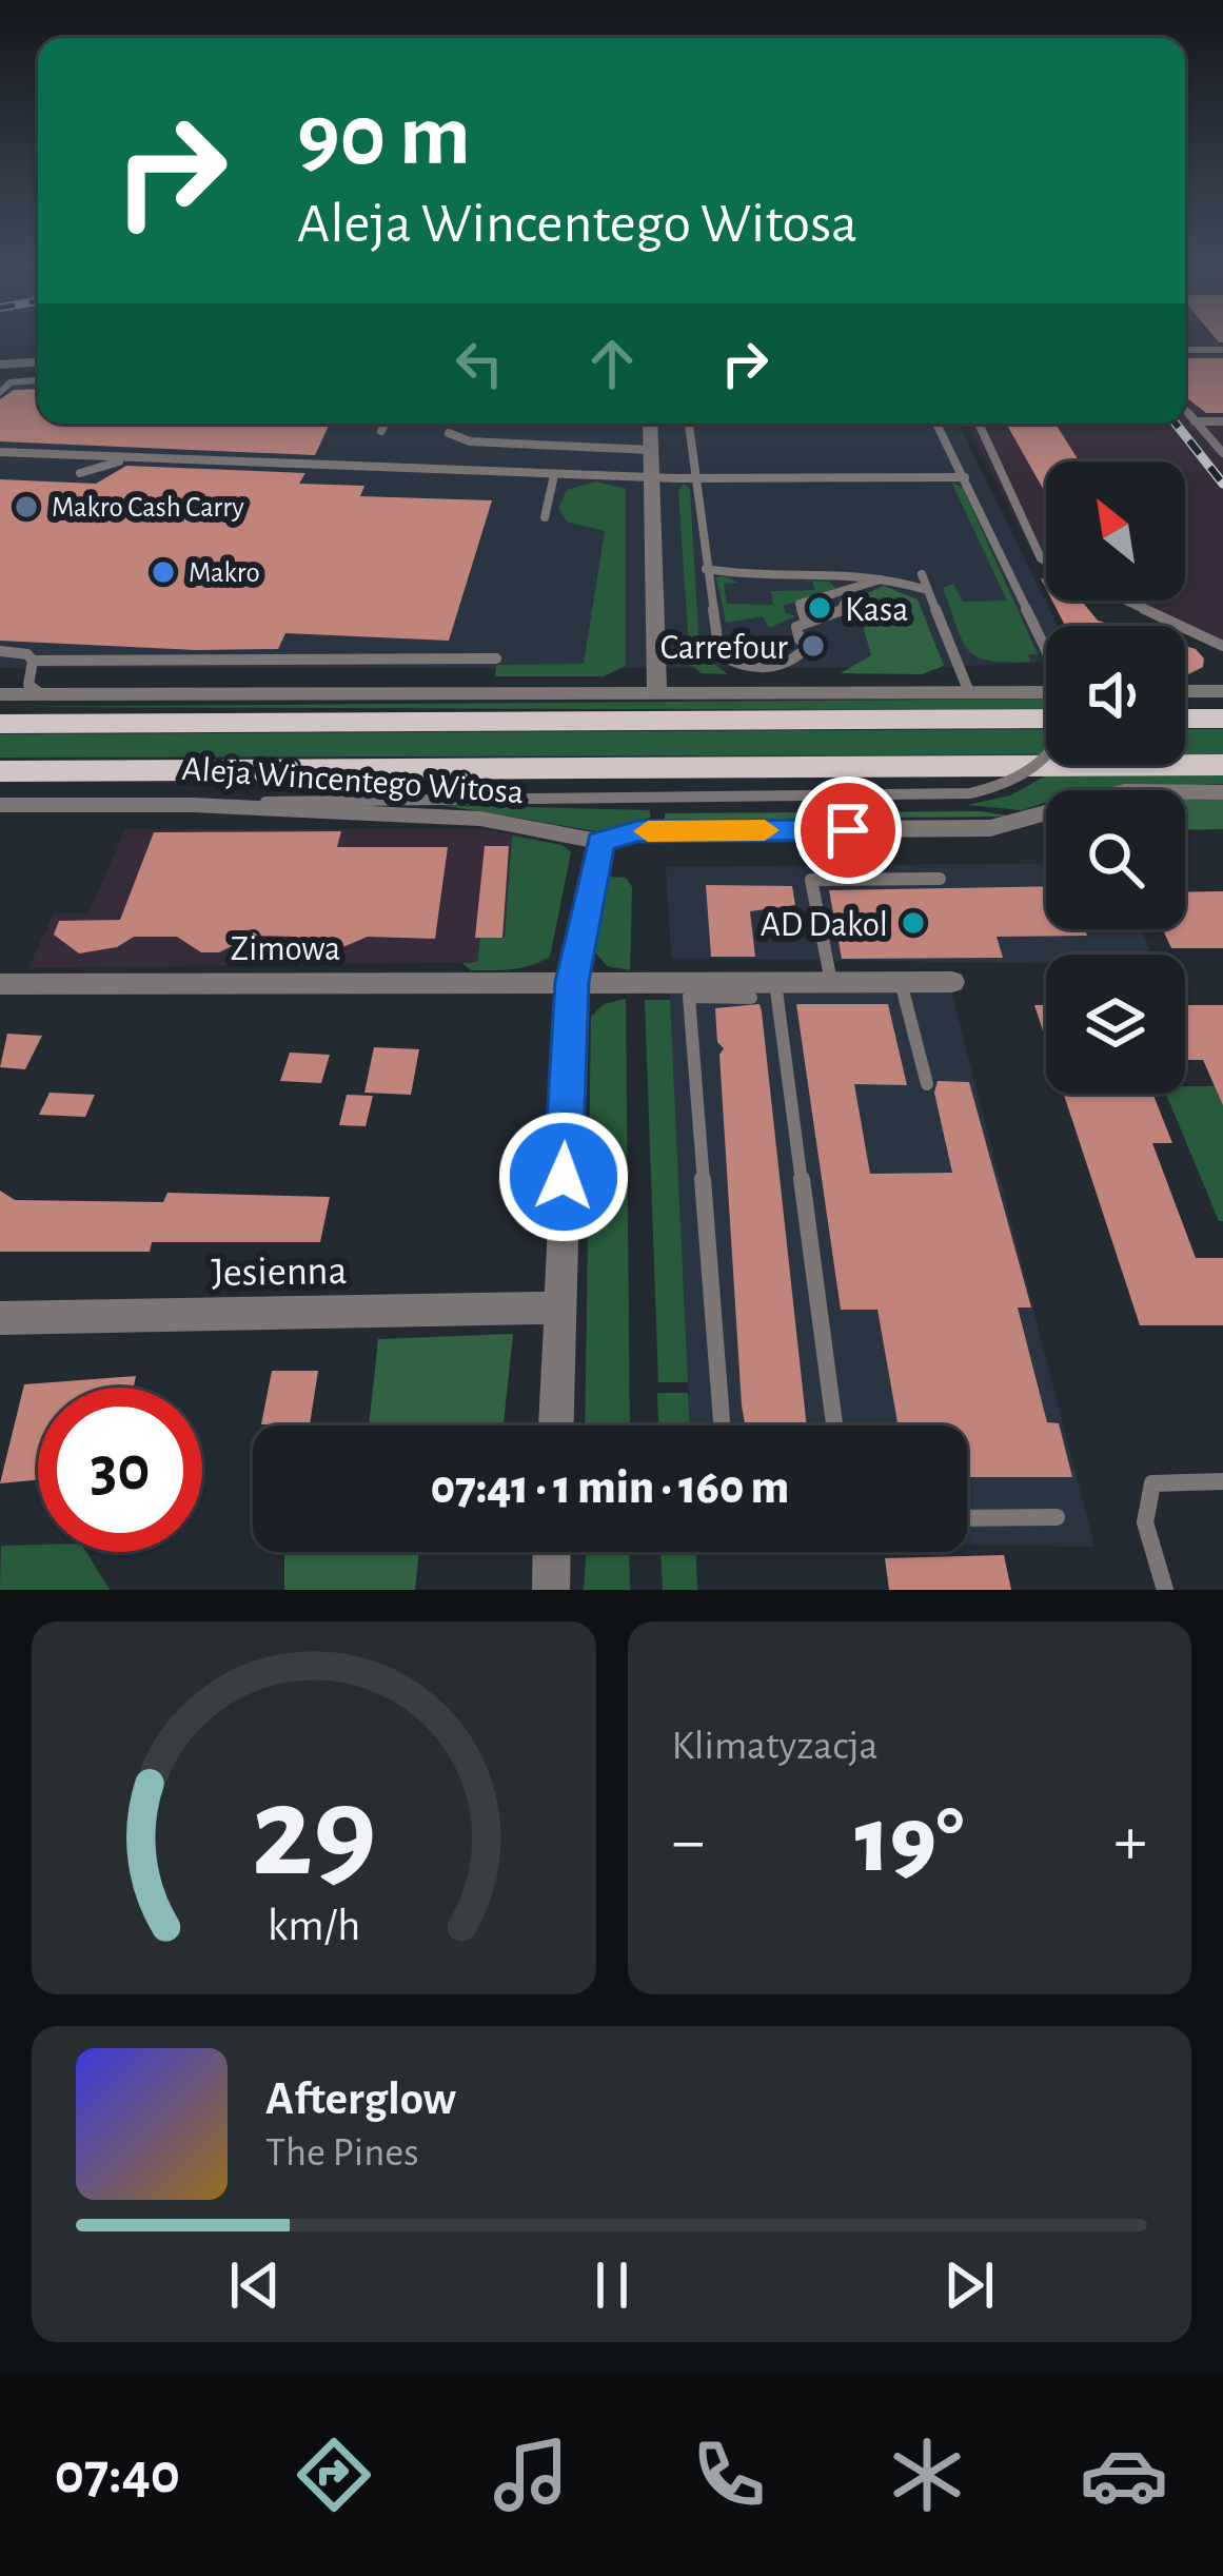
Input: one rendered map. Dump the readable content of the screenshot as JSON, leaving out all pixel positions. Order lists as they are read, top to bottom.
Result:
{
  "streets": {
    "main road": ["Aleja Wincentego Witosa"],
    "street": ["Zimowa", "Jesienna"]
  },
  "places": [
    "Makro Cash Carry",
    "Makro",
    "Kasa",
    "Carrefour",
    "AD Dakol"
  ],
  "north": "top left",
  "page": {
    "turn": ["90 m", "Aleja Wincentego Witosa"],
    "limit": "30",
    "trip": "07:41 · 1 min · 160 m",
    "tile": "Klimatyzacja",
    "heat": ["−", "19°", "+"],
    "song": ["Afterglow", "The Pines"],
    "tabs": "07:40",
    "gauge": ["29", "km/h"]
  }
}
